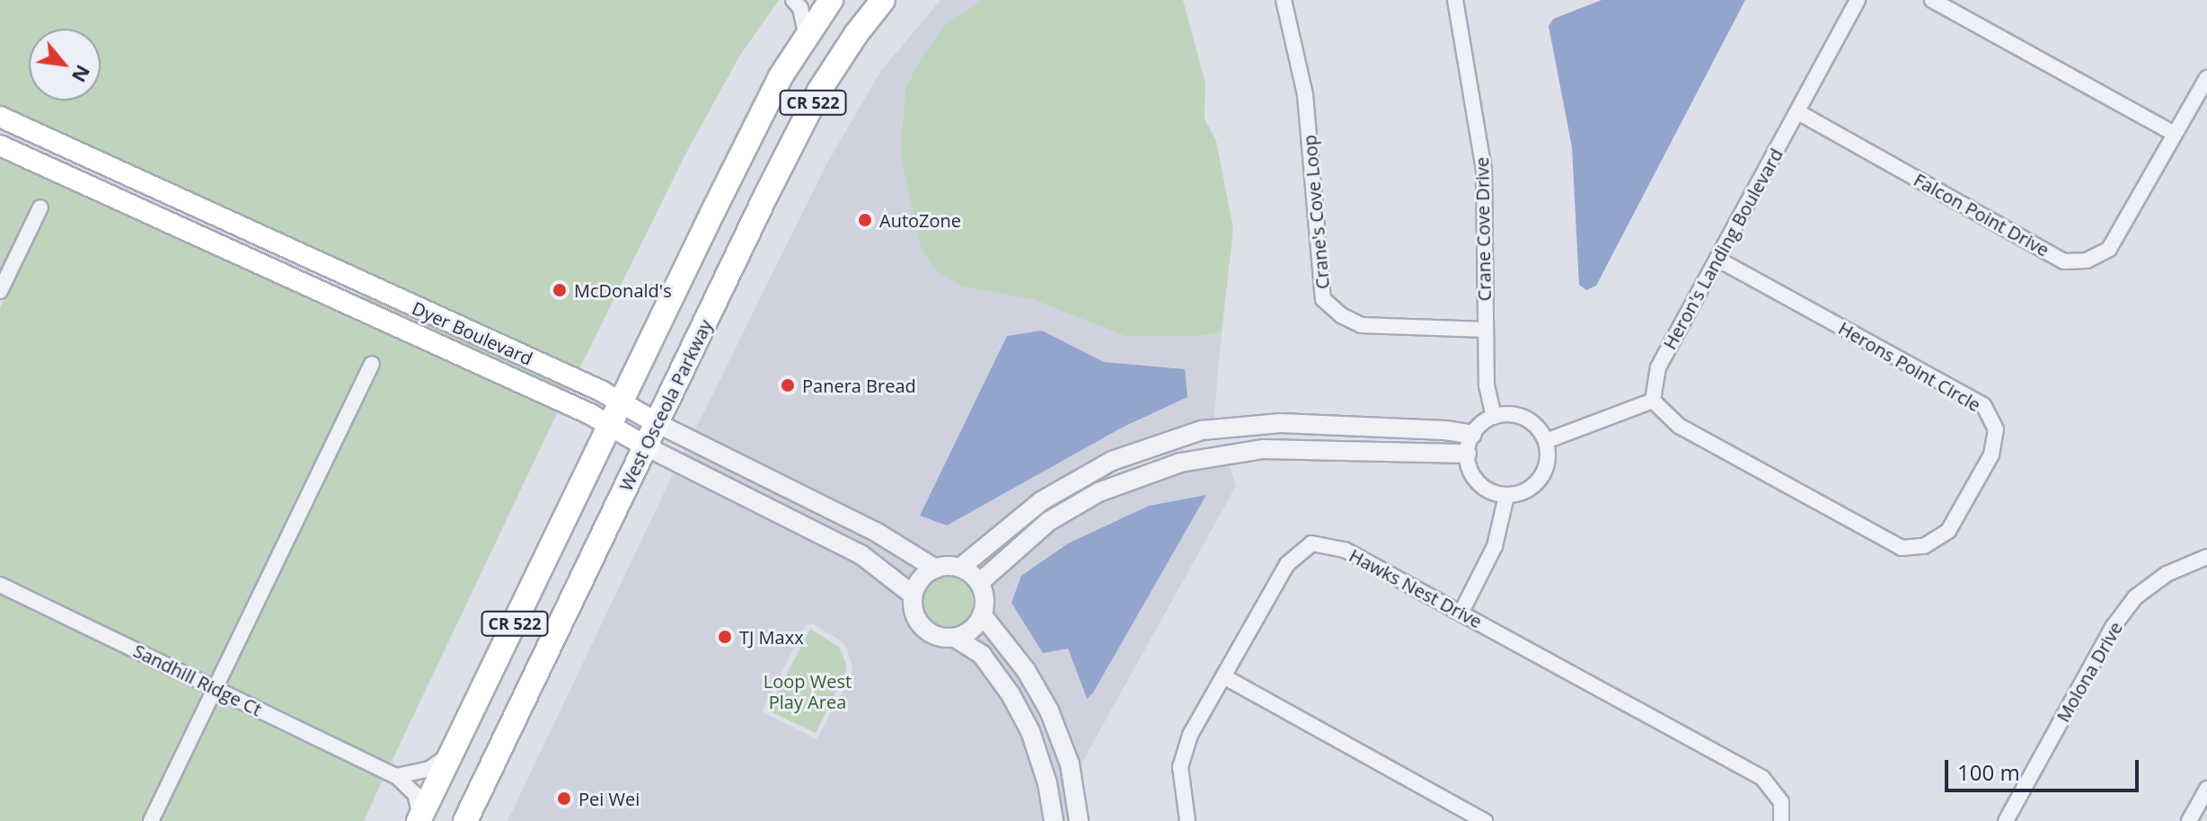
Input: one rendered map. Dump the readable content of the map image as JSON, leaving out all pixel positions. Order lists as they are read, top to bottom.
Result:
{
  "streets": {
    "main road": ["CR 522", "Dyer Boulevard", "West Osceola Parkway"],
    "street": [
      "Crane's Cove Loop",
      "Falcon Point Drive",
      "Crane Cove Drive",
      "Heron's Landing Boulevard",
      "Herons Point Circle",
      "Hawks Nest Drive",
      "Molona Drive",
      "Sandhill Ridge Ct"
    ]
  },
  "crossings": [
    ["CR 522", "Dyer Boulevard"],
    ["Crane's Cove Loop", "Crane Cove Drive"],
    ["Falcon Point Drive", "Heron's Landing Boulevard"],
    ["Heron's Landing Boulevard", "Herons Point Circle"],
    ["Dyer Boulevard", "West Osceola Parkway"]
  ],
  "parks": ["Loop West Play Area"],
  "places": [
    "AutoZone",
    "McDonald's",
    "Panera Bread",
    "TJ Maxx",
    "Pei Wei"
  ],
  "scale_bar": "100 m",
  "north": "bottom right"
}
